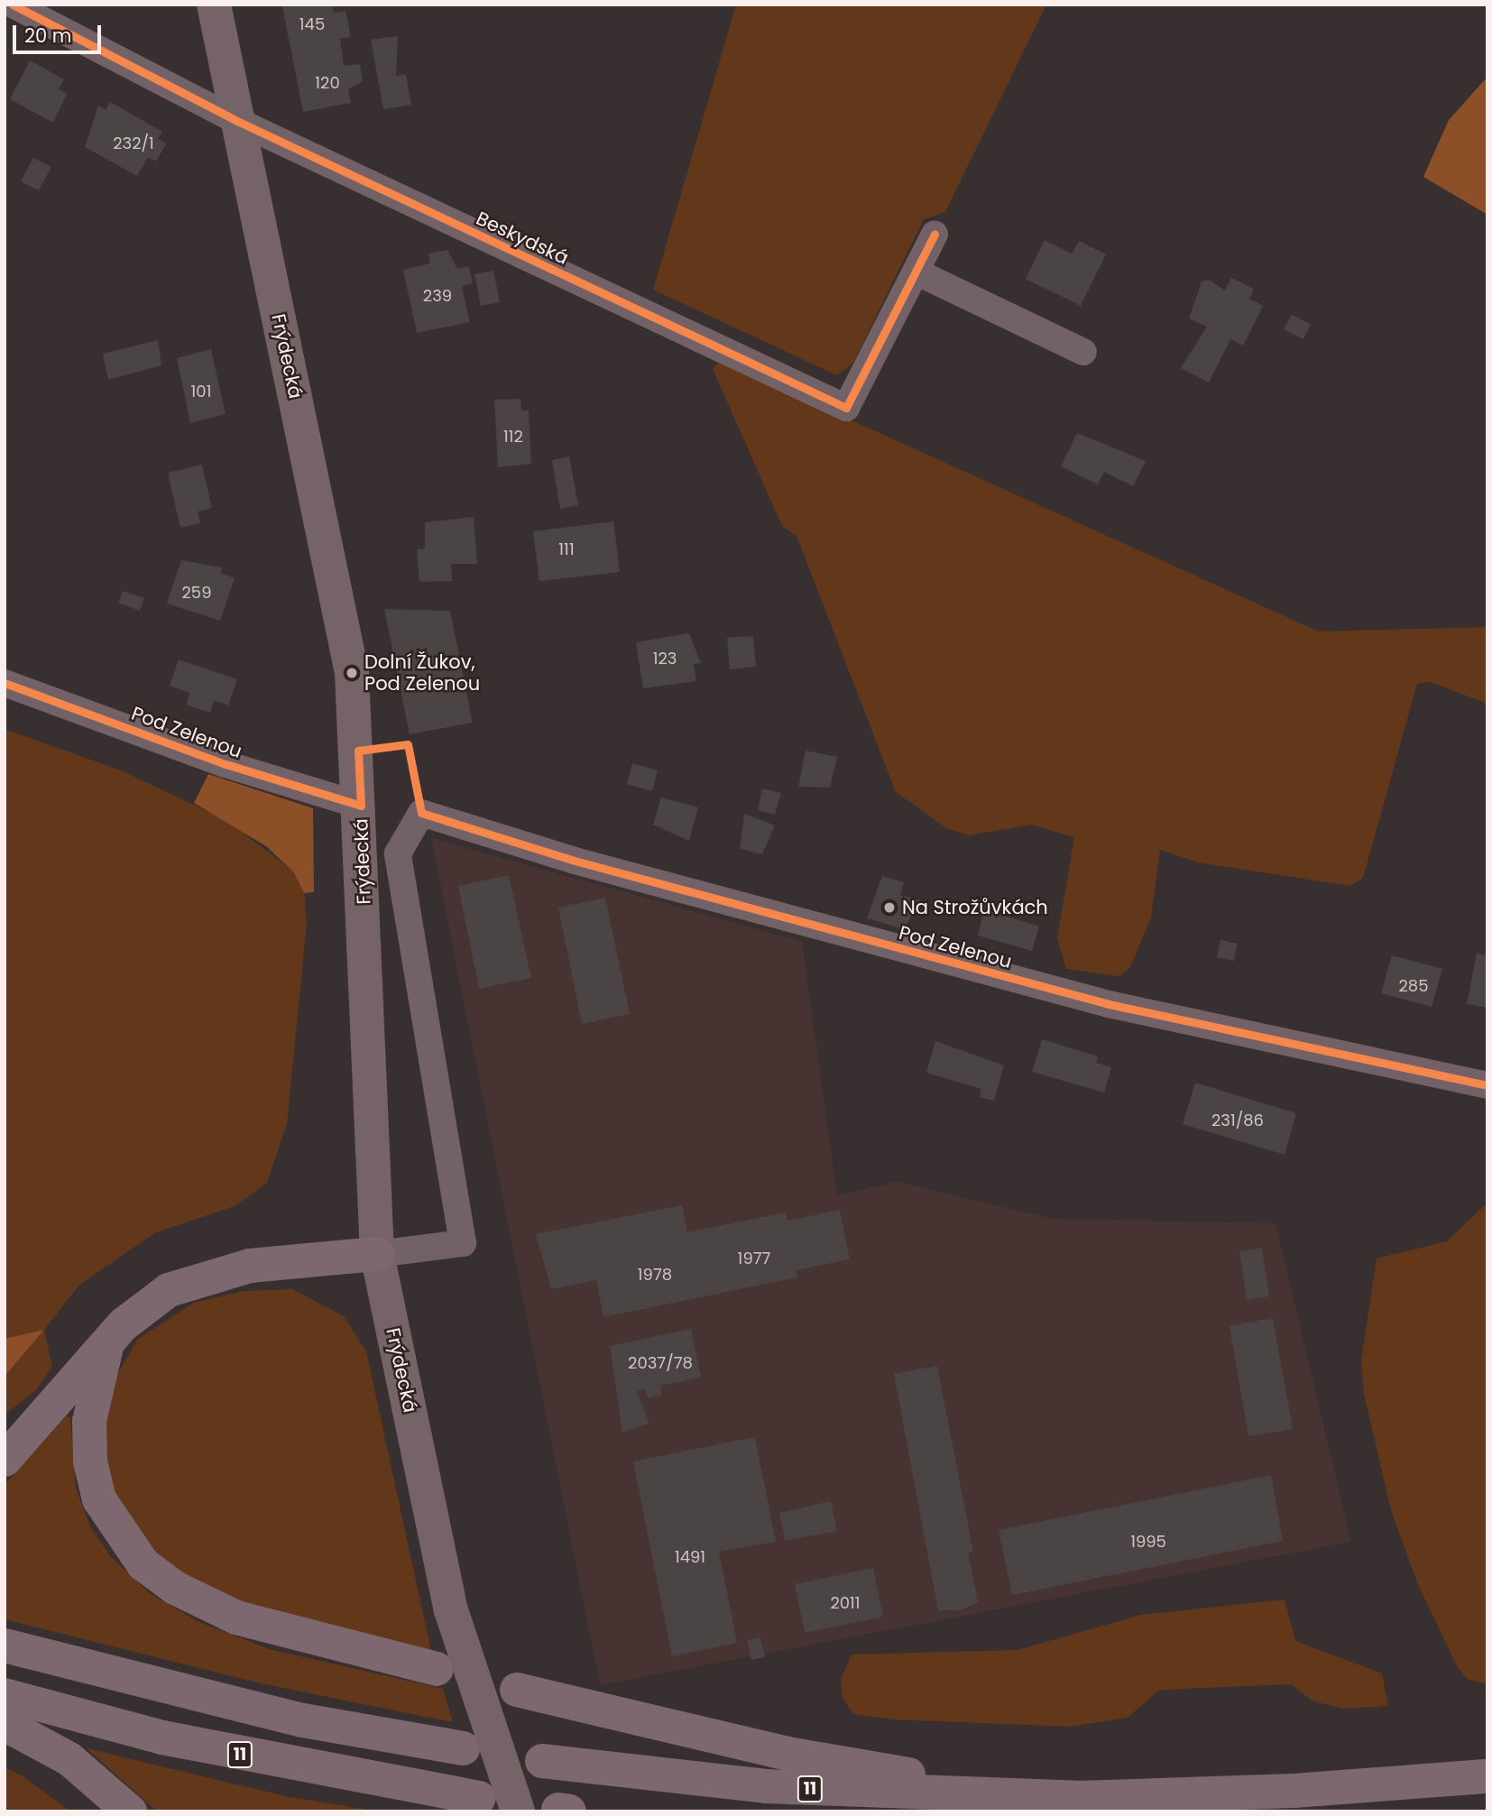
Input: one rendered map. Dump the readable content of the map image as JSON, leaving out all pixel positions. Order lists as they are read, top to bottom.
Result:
{
  "streets": {
    "highway": ["11"],
    "main road": ["Frýdecká"],
    "street": ["Beskydská", "Pod Zelenou"]
  },
  "crossings": [
    ["Beskydská", "Frýdecká"],
    ["Frýdecká", "Pod Zelenou"]
  ],
  "places": ["Dolní Žukov, Pod Zelenou", "Na Strožůvkách"],
  "house_numbers": [
    "145",
    "120",
    "232/1",
    "239",
    "101",
    "112",
    "111",
    "259",
    "123",
    "285",
    "231/86",
    "1977",
    "1978",
    "2037/78",
    "1995",
    "1491",
    "2011"
  ],
  "scale_bar": "20 m"
}
